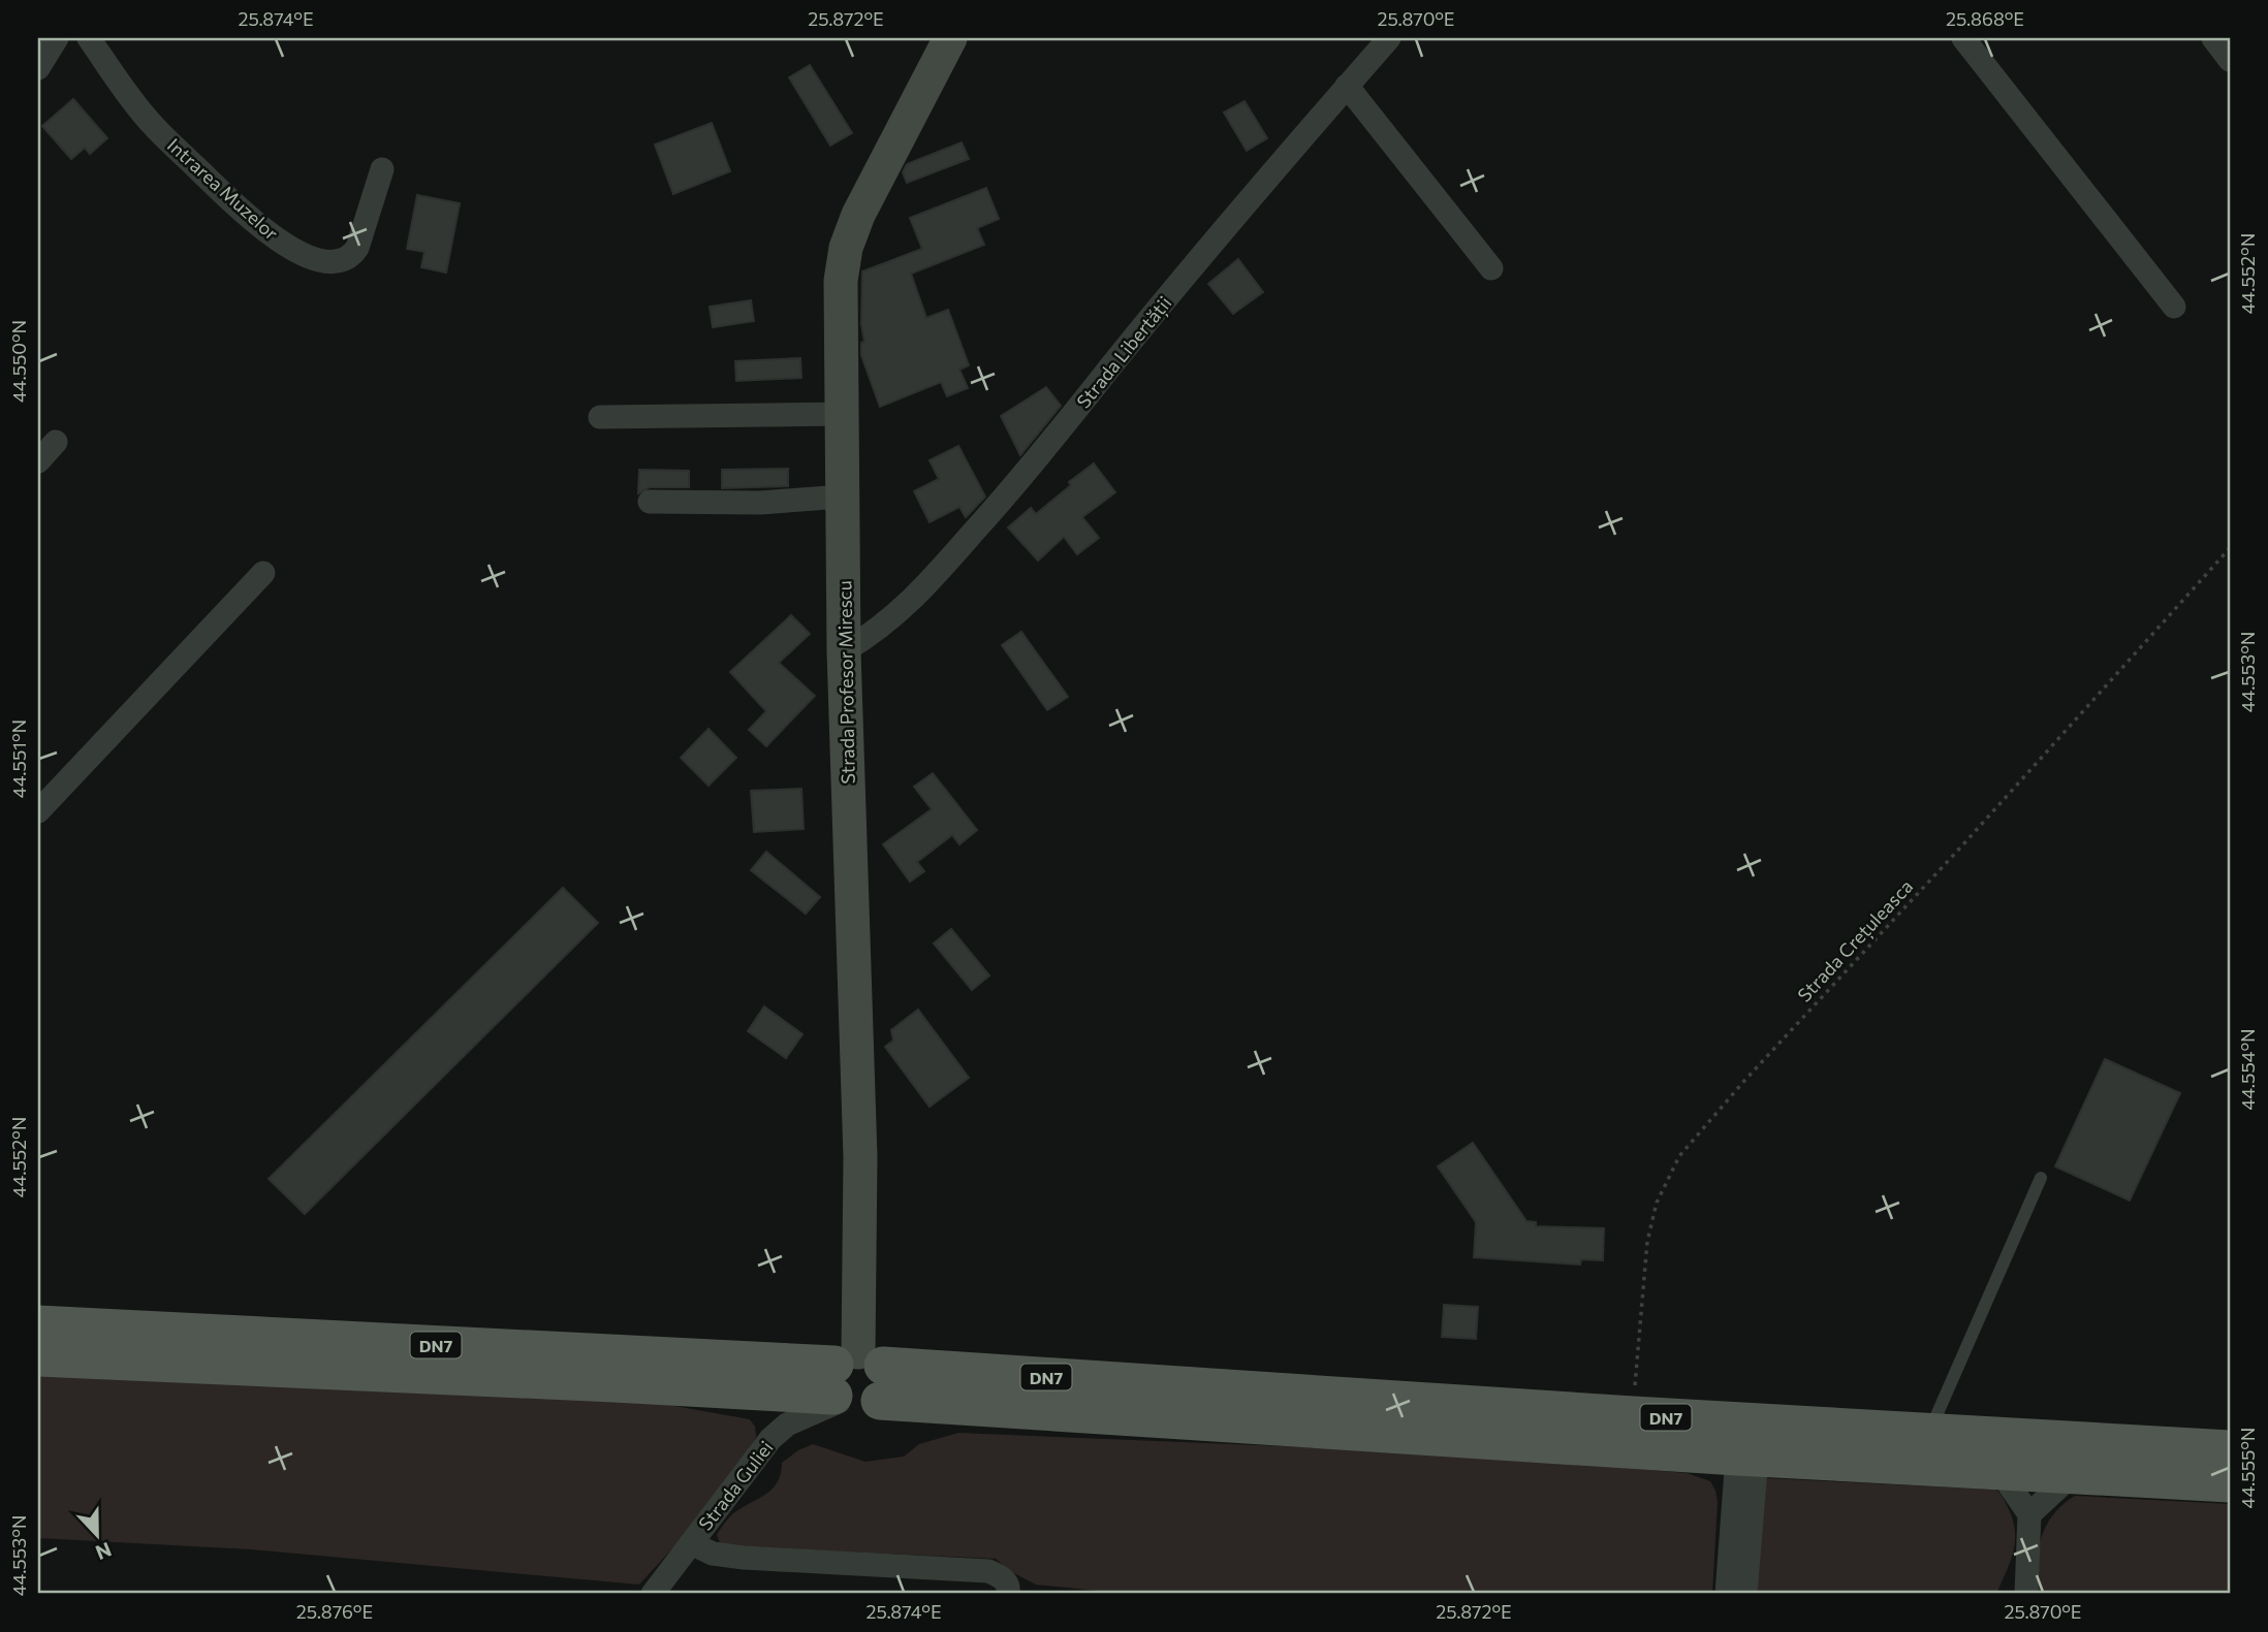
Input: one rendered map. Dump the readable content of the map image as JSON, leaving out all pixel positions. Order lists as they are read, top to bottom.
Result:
{
  "streets": {
    "main road": ["DN7"],
    "street": [
      "Intrarea Muzelor",
      "Strada Libertății",
      "Strada Profesor Mirescu",
      "Strada Guliei"
    ],
    "path": ["Strada Crețuleasca"]
  },
  "crossings": [
    ["Strada Libertății", "Strada Profesor Mirescu"],
    ["Strada Profesor Mirescu", "DN7"],
    ["Strada Profesor Mirescu", "Strada Guliei"],
    ["Strada Crețuleasca", "DN7"],
    ["DN7", "Strada Guliei"]
  ],
  "north": "bottom",
  "coordinates": [
    "25.874°E",
    "25.872°E",
    "25.870°E",
    "25.868°E",
    "44.552°N",
    "44.550°N",
    "44.553°N",
    "44.551°N",
    "44.554°N",
    "44.555°N",
    "25.876°E"
  ]
}
